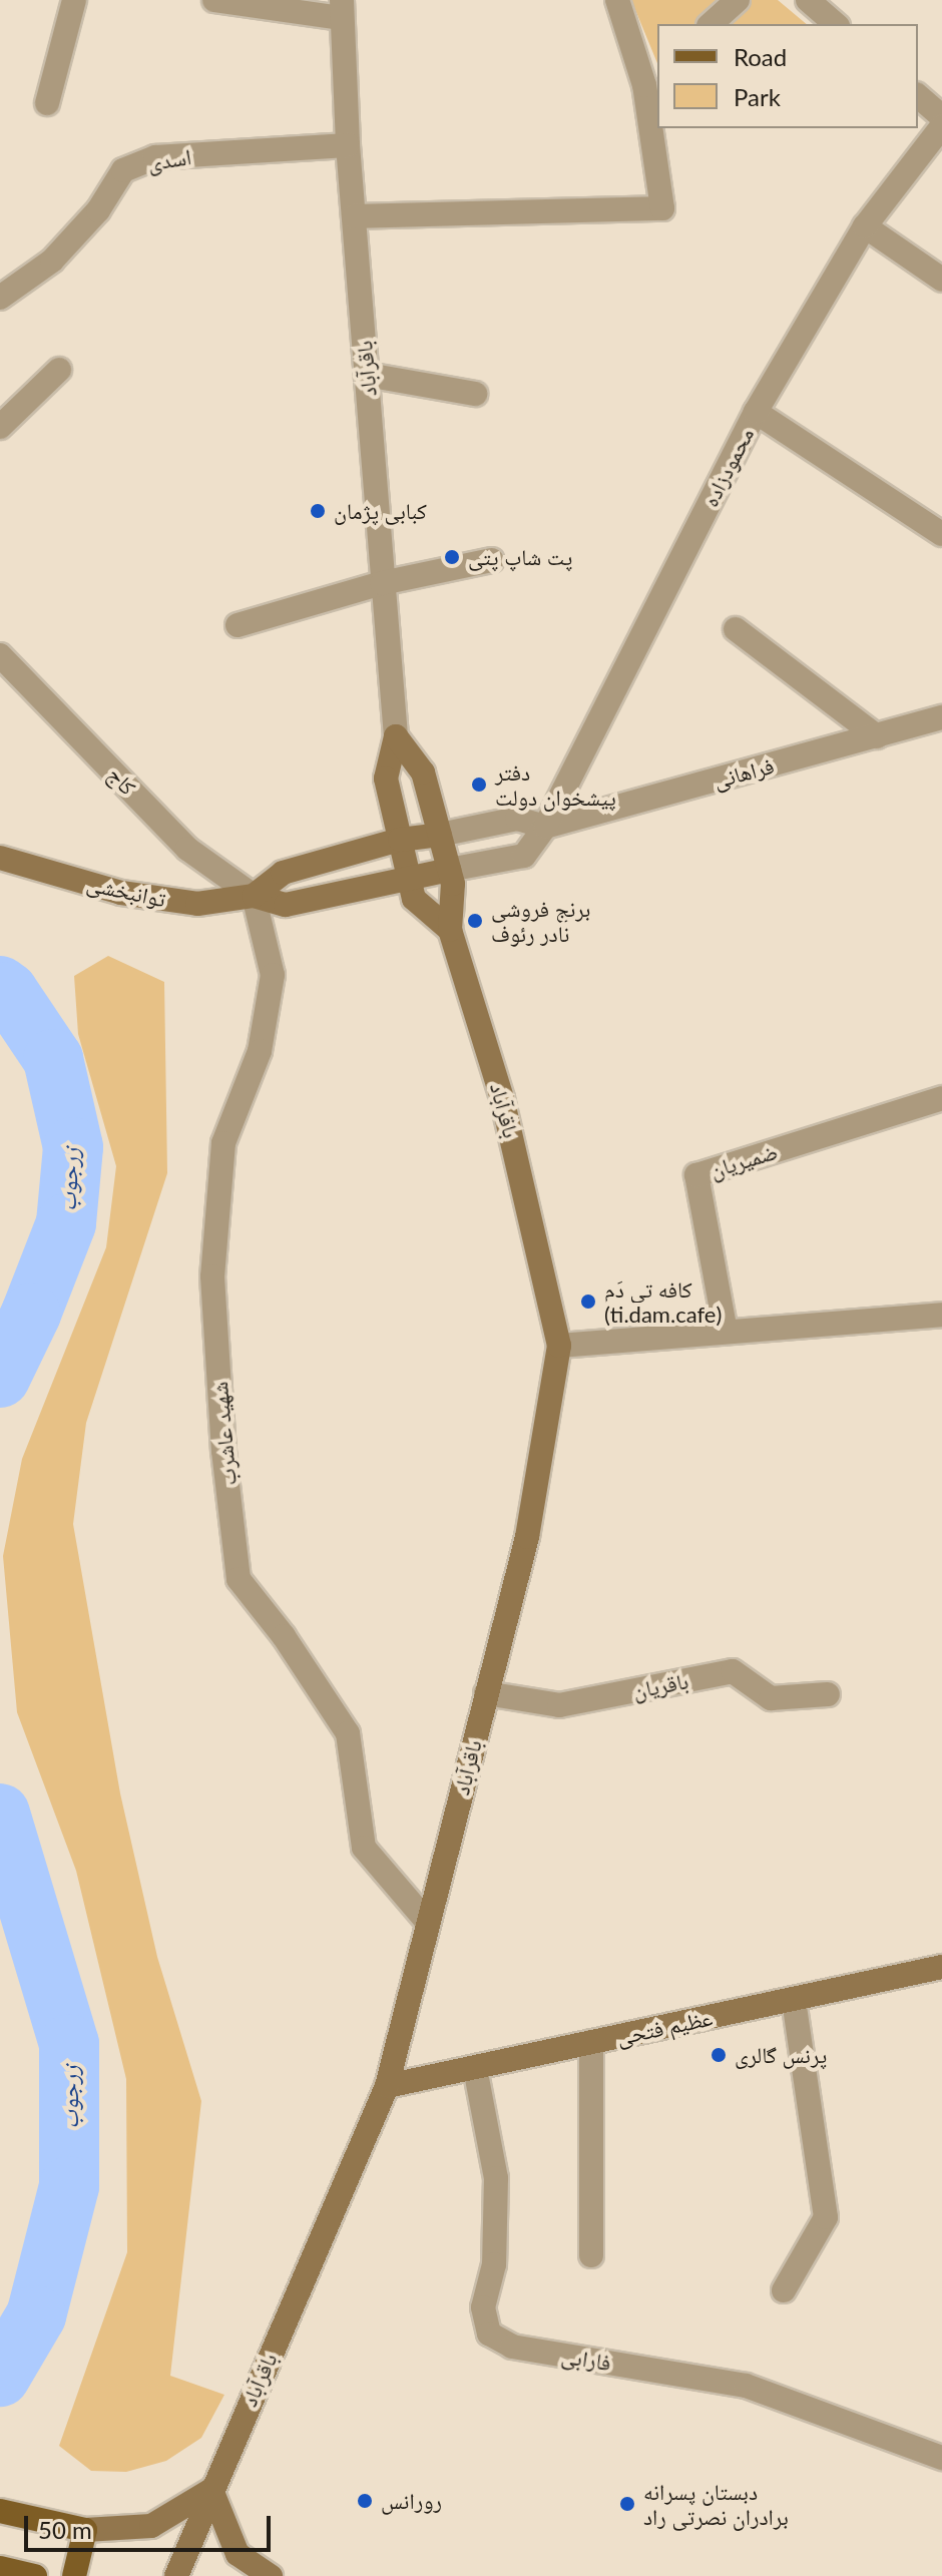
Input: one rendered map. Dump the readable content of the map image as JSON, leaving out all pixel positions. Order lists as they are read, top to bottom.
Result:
{
  "streets": {
    "street": [
      "اسدی",
      "باقرآباد",
      "محمودزاده",
      "فراهانی",
      "کاج",
      "توانبخشی",
      "ضمیریان",
      "شهید عاشرب",
      "باقریان",
      "عظیم فتحی",
      "فارابی"
    ]
  },
  "crossings": [
    ["اسدی", "باقرآباد"],
    ["باقرآباد", "فراهانی"],
    ["باقرآباد", "توانبخشی"],
    ["باقرآباد", "شهید عاشرب"],
    ["باقرآباد", "باقریان"],
    ["باقرآباد", "عظیم فتحی"],
    ["محمودزاده", "فراهانی"],
    ["فراهانی", "توانبخشی"],
    ["کاج", "توانبخشی"],
    ["کاج", "شهید عاشرب"],
    ["توانبخشی", "شهید عاشرب"],
    ["عظیم فتحی", "فارابی"]
  ],
  "water": ["زرجوب"],
  "places": [
    "کبابی پژمان",
    "پت شاپ پتی",
    "دفتر پیشخوان دولت",
    "برنج فروشی نادر رئوف",
    "کافه تی دَم (ti.dam.cafe)",
    "پرنس گالری",
    "رورانس",
    "دبستان پسرانه برادران نصرتی راد"
  ],
  "legend": ["Road", "Park"],
  "scale_bar": "50 m"
}
